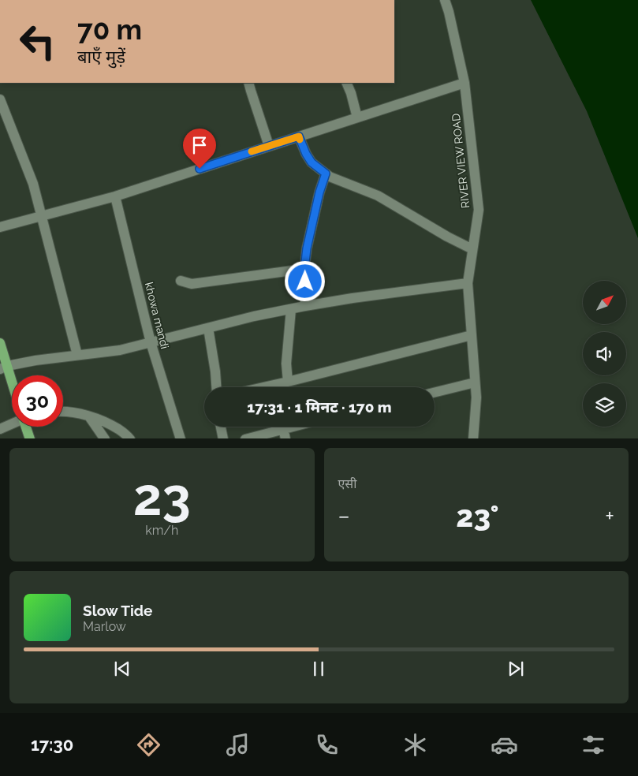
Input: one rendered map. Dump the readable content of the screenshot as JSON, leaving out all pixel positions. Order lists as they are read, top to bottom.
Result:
{
  "streets": {
    "street": ["RIVER VIEW ROAD", "khowa mandi"]
  },
  "north": "top right",
  "page": {
    "turn": ["70 m", "बाएँ मुड़ें"],
    "limit": "30",
    "trip": "17:31 · 1 मिनट · 170 m",
    "tile": [
      ["23", "km/h"],
      "एसी"
    ],
    "heat": ["−", "23°", "+"],
    "song": ["Slow Tide", "Marlow"],
    "tabs": "17:30"
  }
}
